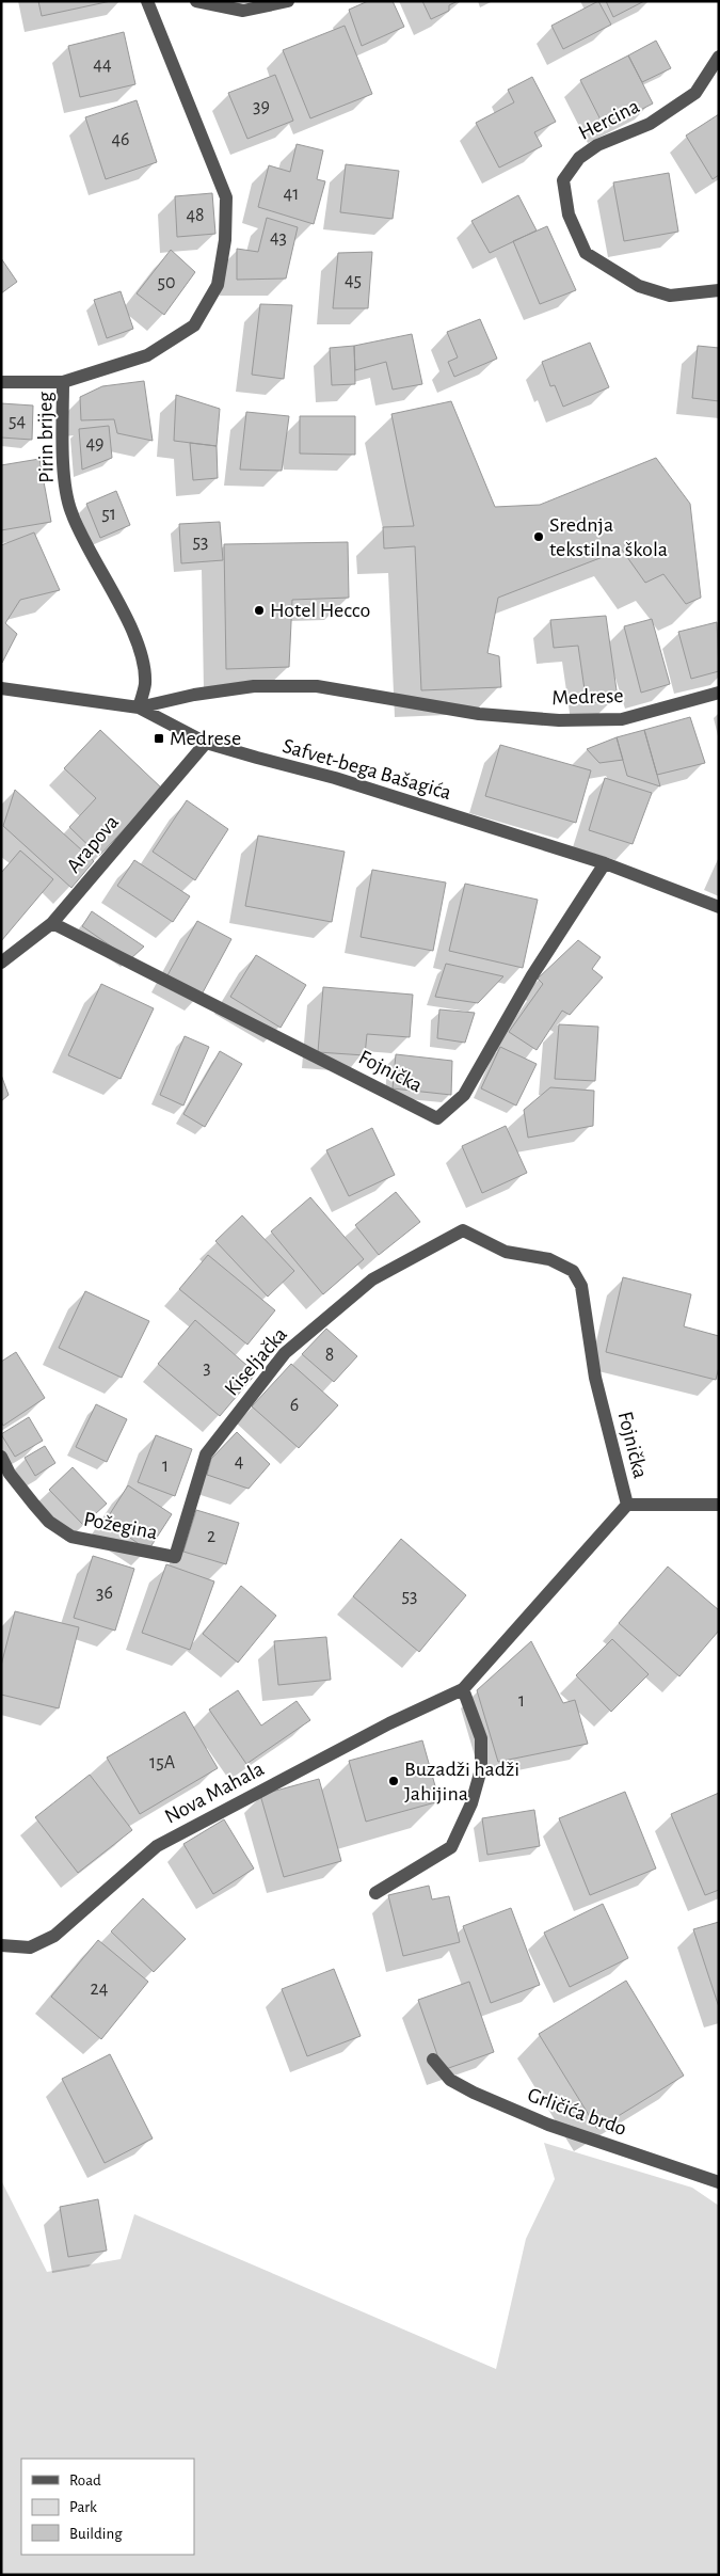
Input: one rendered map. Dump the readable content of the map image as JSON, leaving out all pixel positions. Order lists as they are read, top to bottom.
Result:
{
  "streets": {
    "street": [
      "Hercina",
      "Pirin brijeg",
      "Medrese",
      "Safvet-bega Bašagića",
      "Arapova",
      "Fojnička",
      "Kiseljačka",
      "Požegina",
      "Nova Mahala",
      "Grličića brdo"
    ]
  },
  "crossings": [
    ["Pirin brijeg", "Medrese"],
    ["Pirin brijeg", "Safvet-bega Bašagića"],
    ["Medrese", "Safvet-bega Bašagića"],
    ["Safvet-bega Bašagića", "Arapova"],
    ["Safvet-bega Bašagića", "Fojnička"],
    ["Arapova", "Fojnička"],
    ["Fojnička", "Kiseljačka"],
    ["Fojnička", "Nova Mahala"],
    ["Kiseljačka", "Požegina"]
  ],
  "places": {
    "other": ["Srednja tekstilna škola", "Hotel Hecco", "Buzadži hadži Jahijina"],
    "transit": ["Medrese"]
  },
  "house_numbers": [
    "44",
    "39",
    "46",
    "41",
    "48",
    "43",
    "45",
    "50",
    "54",
    "49",
    "51",
    "53",
    "8",
    "3",
    "6",
    "4",
    "1",
    "2",
    "36",
    "53",
    "1",
    "15A",
    "24"
  ],
  "legend": ["Road", "Park", "Building"]
}
